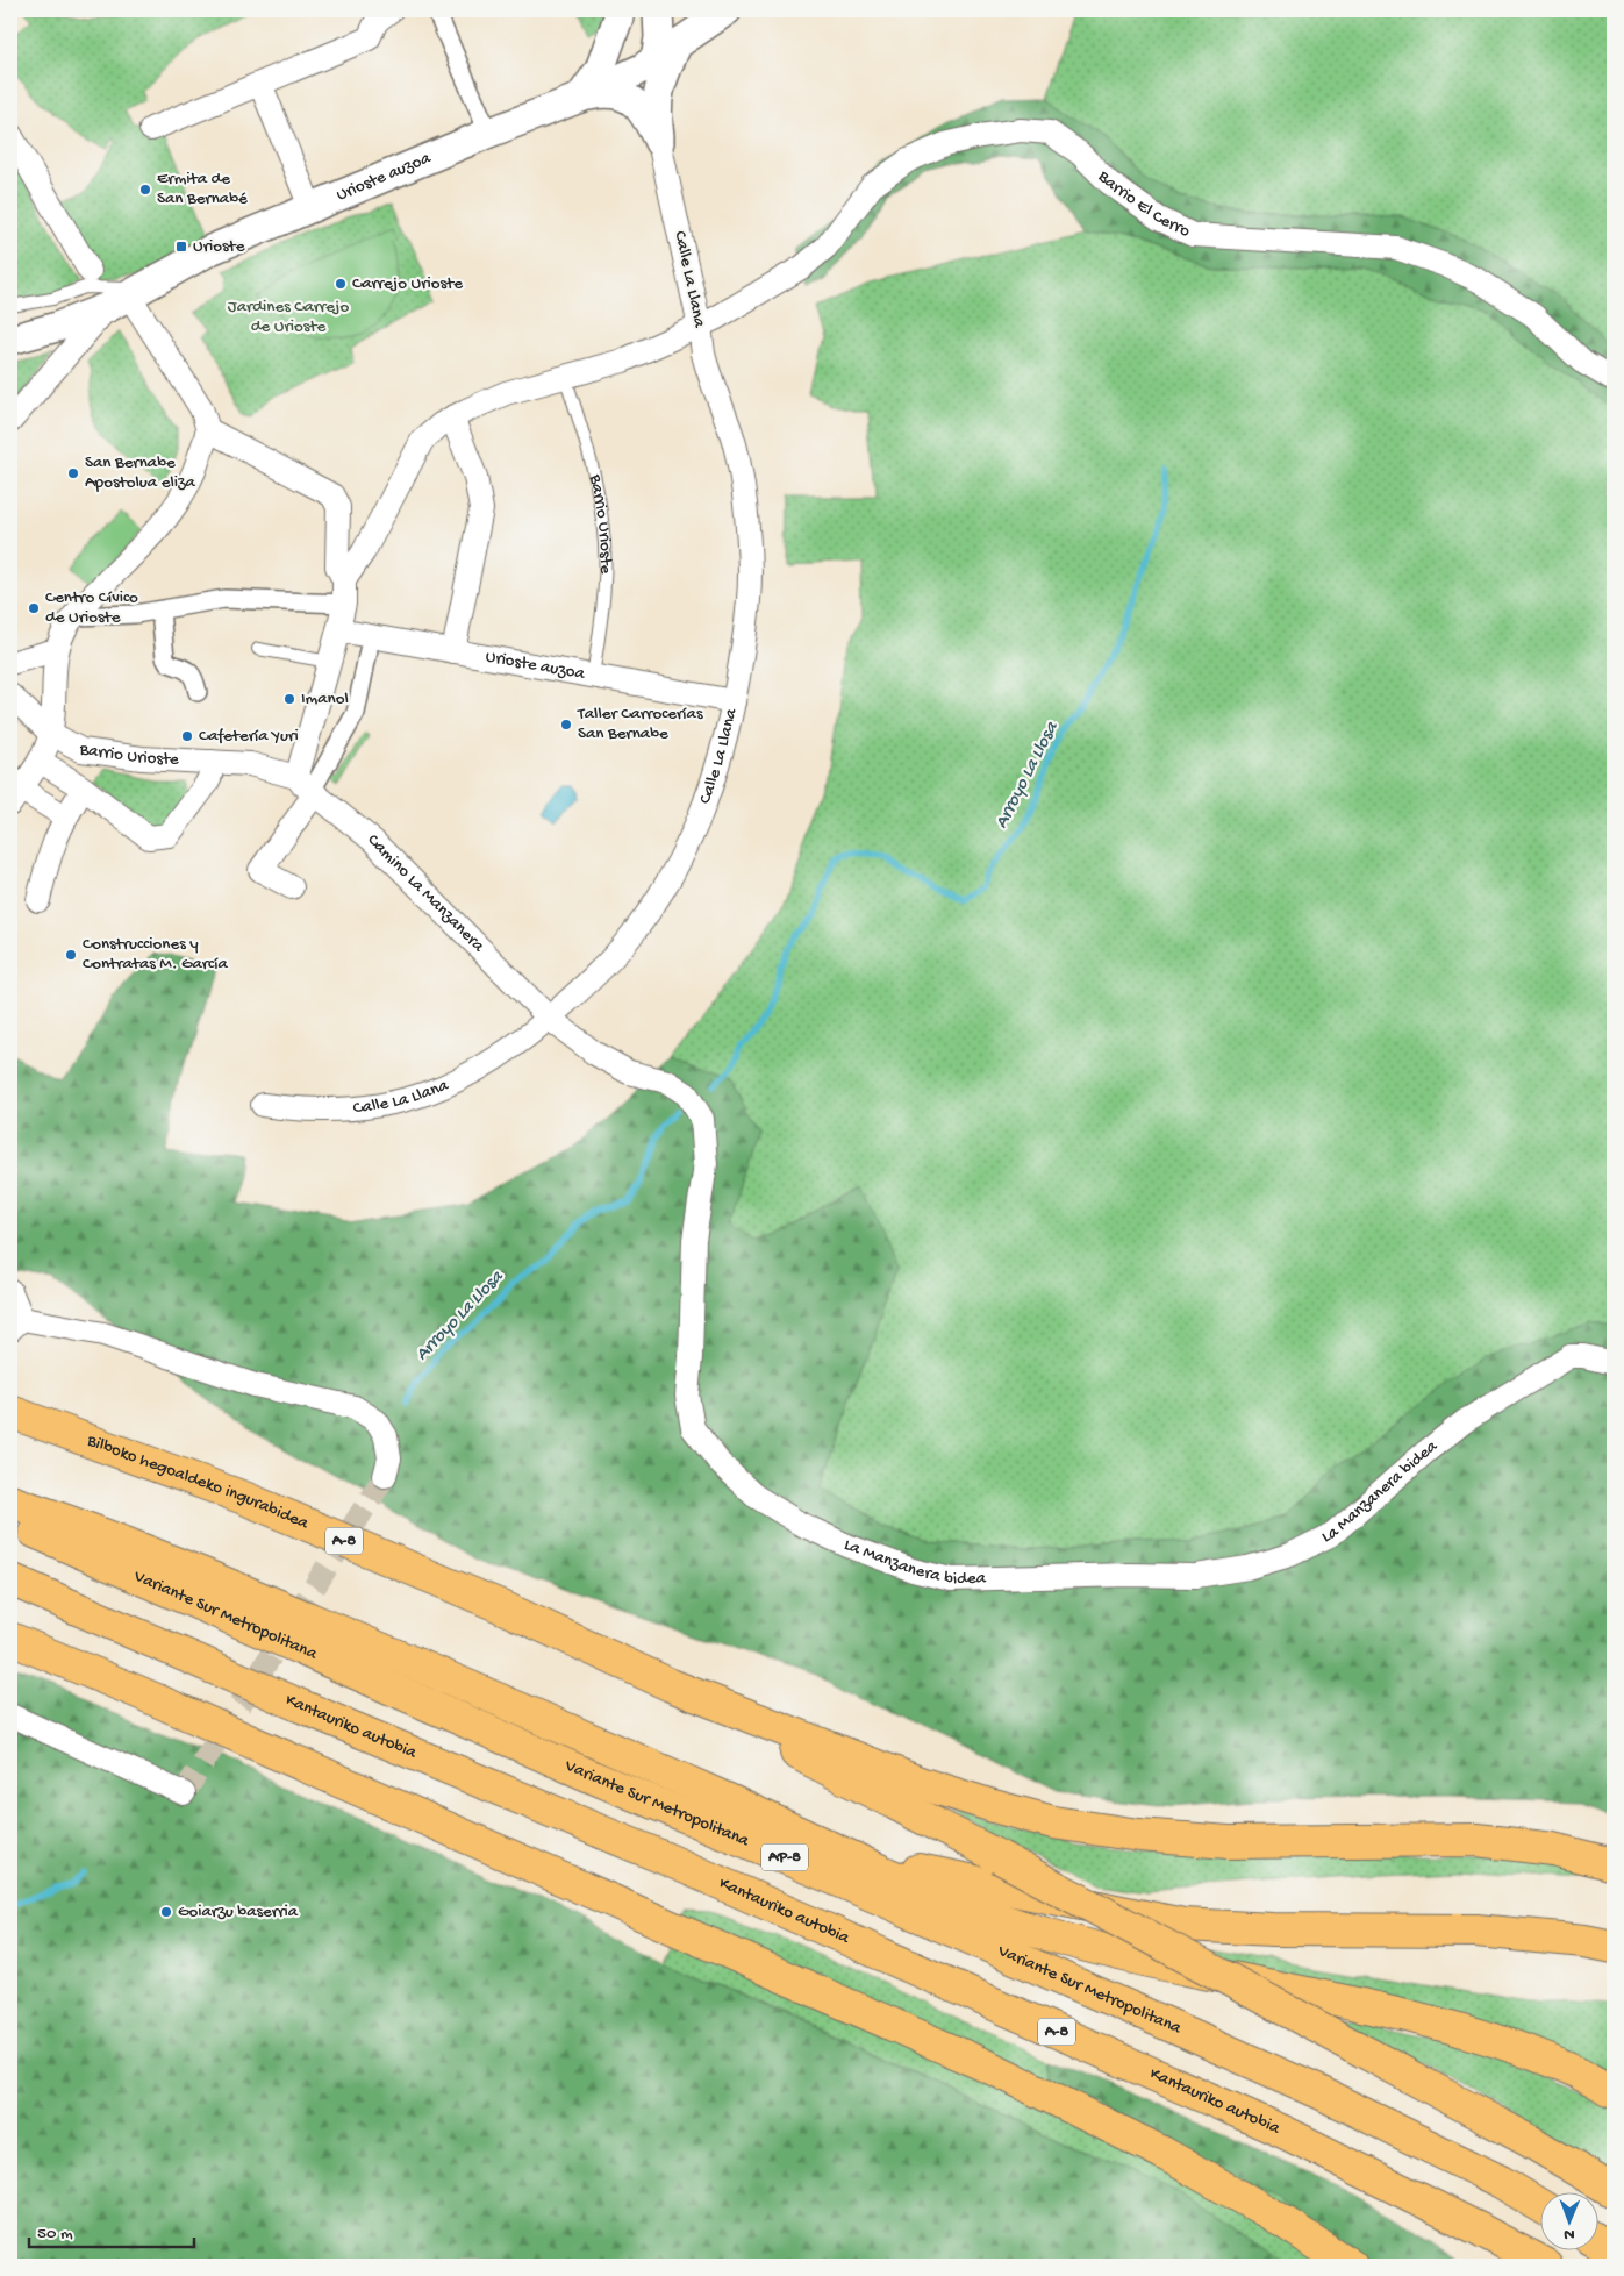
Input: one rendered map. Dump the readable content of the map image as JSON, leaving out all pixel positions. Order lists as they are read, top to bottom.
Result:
{
  "streets": {
    "highway": [
      "Bilboko hegoaldeko ingurabidea",
      "A-8",
      "Variante Sur Metropolitana",
      "Kantauriko autobia",
      "AP-8"
    ],
    "street": [
      "Urioste auzoa",
      "Barrio El Cerro",
      "Calle La Llana",
      "Barrio Urioste",
      "Camino La Manzanera",
      "La Manzanera bidea"
    ]
  },
  "crossings": [
    ["Urioste auzoa", "Calle La Llana"],
    ["Urioste auzoa", "Barrio Urioste"],
    ["Barrio El Cerro", "Calle La Llana"],
    ["Calle La Llana", "Camino La Manzanera"],
    ["Calle La Llana", "La Manzanera bidea"],
    ["Barrio Urioste", "Camino La Manzanera"],
    ["Camino La Manzanera", "La Manzanera bidea"],
    ["Bilboko hegoaldeko ingurabidea", "A-8"]
  ],
  "water": ["Arroyo La Llosa"],
  "parks": ["Jardines Carrejo de Urioste"],
  "places": {
    "other": [
      "Ermita de San Bernabé",
      "Carrejo Urioste",
      "San Bernabe Apostolua eliza",
      "Centro Cívico de Urioste",
      "Imanol",
      "Taller Carrocerías San Bernabe",
      "Cafetería Yuri",
      "Construcciones y Contratas M. García",
      "Goiarzu baserria"
    ],
    "transit": ["Urioste"]
  },
  "scale_bar": "50 m",
  "north": "bottom"
}
